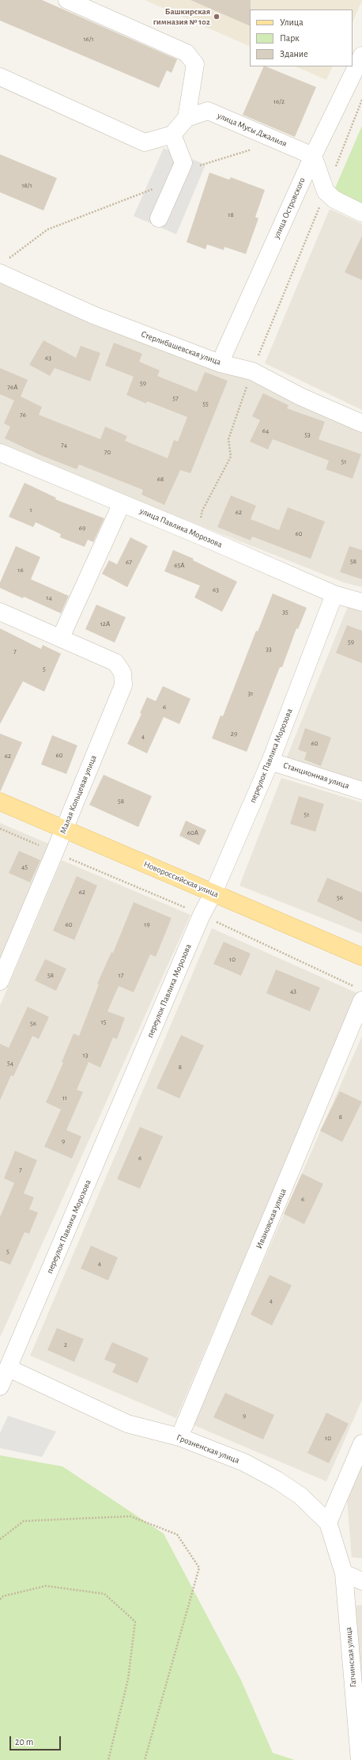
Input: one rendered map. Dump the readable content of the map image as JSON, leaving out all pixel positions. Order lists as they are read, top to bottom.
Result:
{
  "streets": {
    "main road": ["Новороссийская улица"],
    "street": [
      "улица Мусы Джалиля",
      "улица Островского",
      "Стерлибашевская улица",
      "улица Павлика Морозова",
      "переулок Павлика Морозова",
      "Станционная улица",
      "Малая Кольцевая улица",
      "Ивановская улица",
      "Грозненская улица",
      "Гатчинская улица"
    ]
  },
  "crossings": [
    ["улица Мусы Джалиля", "улица Островского"],
    ["улица Островского", "Стерлибашевская улица"],
    ["улица Павлика Морозова", "переулок Павлика Морозова"],
    ["переулок Павлика Морозова", "Станционная улица"],
    ["переулок Павлика Морозова", "Новороссийская улица"],
    ["переулок Павлика Морозова", "Грозненская улица"],
    ["Малая Кольцевая улица", "Новороссийская улица"],
    ["Ивановская улица", "Грозненская улица"],
    ["Грозненская улица", "Гатчинская улица"]
  ],
  "places": ["Башкирская гимназия № 102"],
  "house_numbers": [
    "16/1",
    "16/2",
    "18/1",
    "18",
    "63",
    "59",
    "76А",
    "57",
    "55",
    "76",
    "64",
    "53",
    "74",
    "70",
    "51",
    "68",
    "1",
    "62",
    "69",
    "60",
    "58",
    "67",
    "65А",
    "16",
    "63",
    "14",
    "35",
    "12А",
    "59",
    "33",
    "7",
    "5",
    "31",
    "6",
    "29",
    "4",
    "60",
    "60",
    "62",
    "58",
    "51",
    "60А",
    "45",
    "62",
    "56",
    "60",
    "19",
    "10",
    "58",
    "17",
    "43",
    "15",
    "56",
    "13",
    "54",
    "8",
    "11",
    "8",
    "9",
    "6",
    "7",
    "6",
    "5",
    "4",
    "4",
    "2",
    "9",
    "10"
  ],
  "legend": ["Улица", "Парк", "Здание"],
  "scale_bar": "20 m"
}
